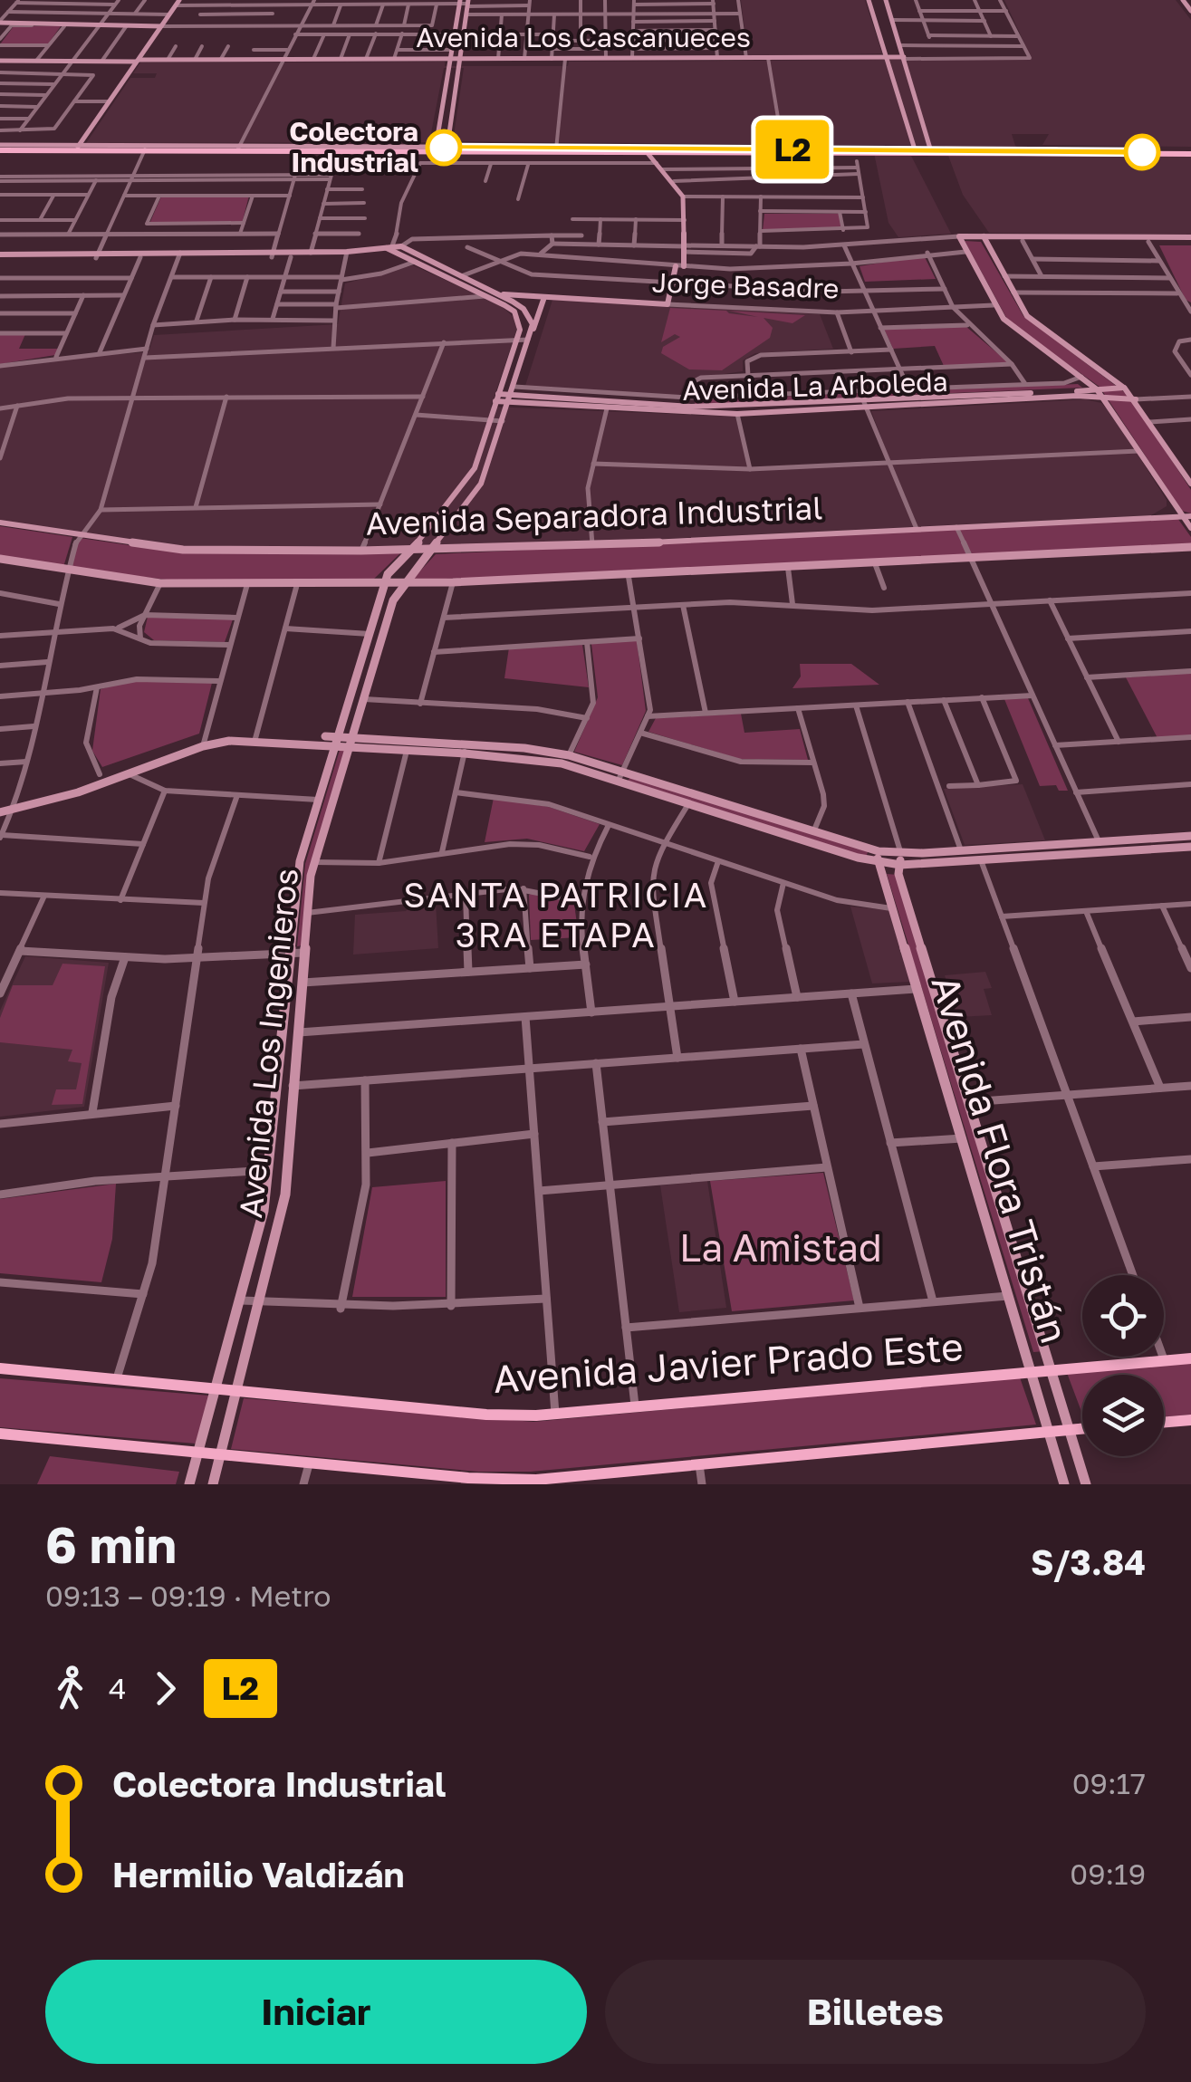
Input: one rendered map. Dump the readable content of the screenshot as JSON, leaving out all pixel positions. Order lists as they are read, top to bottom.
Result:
{
  "streets": {
    "main road": ["Avenida Javier Prado Este"],
    "street": [
      "Avenida Los Cascanueces",
      "Jorge Basadre",
      "Avenida La Arboleda",
      "Avenida Separadora Industrial",
      "Avenida Los Ingenieros",
      "Avenida Flora Tristán"
    ]
  },
  "crossings": [
    ["Jorge Basadre", "Avenida Los Ingenieros"],
    ["Avenida La Arboleda", "Avenida Los Ingenieros"],
    ["Avenida Separadora Industrial", "Avenida Los Ingenieros"],
    ["Avenida Los Ingenieros", "Avenida Javier Prado Este"],
    ["Avenida Flora Tristán", "Avenida Javier Prado Este"]
  ],
  "districts": ["SANTA PATRICIA 3RA ETAPA"],
  "parks": ["La Amistad"],
  "places": ["Colectora Industrial"],
  "lines": ["metro line L2"],
  "page": {
    "on_map": "L2",
    "heading": ["6 min", "09:13 – 09:19 · Metro", "S/3.84"],
    "legs": ["4", "L2"],
    "list": [
      {
        "name": "Colectora Industrial",
        "value": "09:17"
      },
      {
        "name": "Hermilio Valdizán",
        "value": "09:19"
      }
    ],
    "buttons": ["Iniciar", "Billetes"]
  }
}
